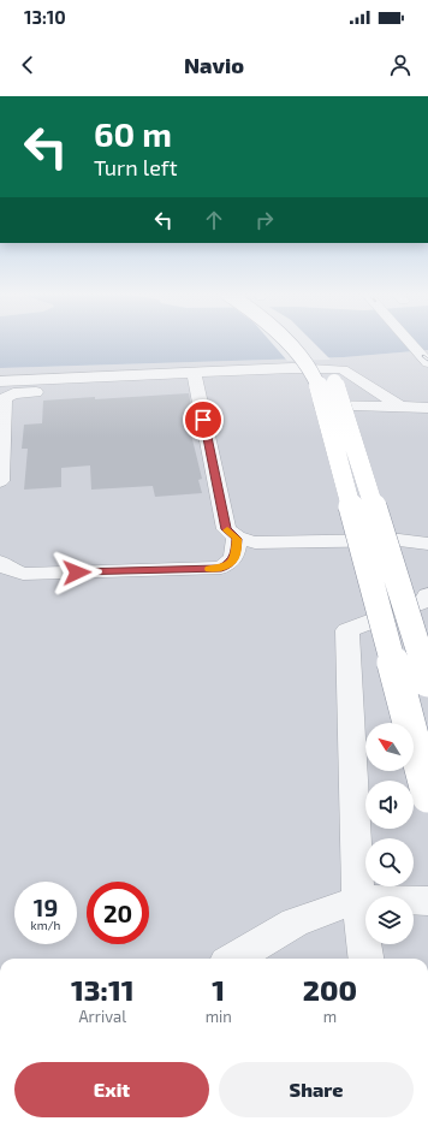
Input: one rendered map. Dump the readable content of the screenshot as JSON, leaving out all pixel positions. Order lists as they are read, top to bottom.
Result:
{
  "north": "top left",
  "page": {
    "status": "13:10",
    "header": "Navio",
    "turn": ["60 m", "Turn left"],
    "speed": "19 km/h",
    "limit": "20",
    "eta": [
      "13:11",
      "Arrival",
      "1",
      "min",
      "200",
      "m"
    ],
    "buttons": ["Exit", "Share"]
  }
}
